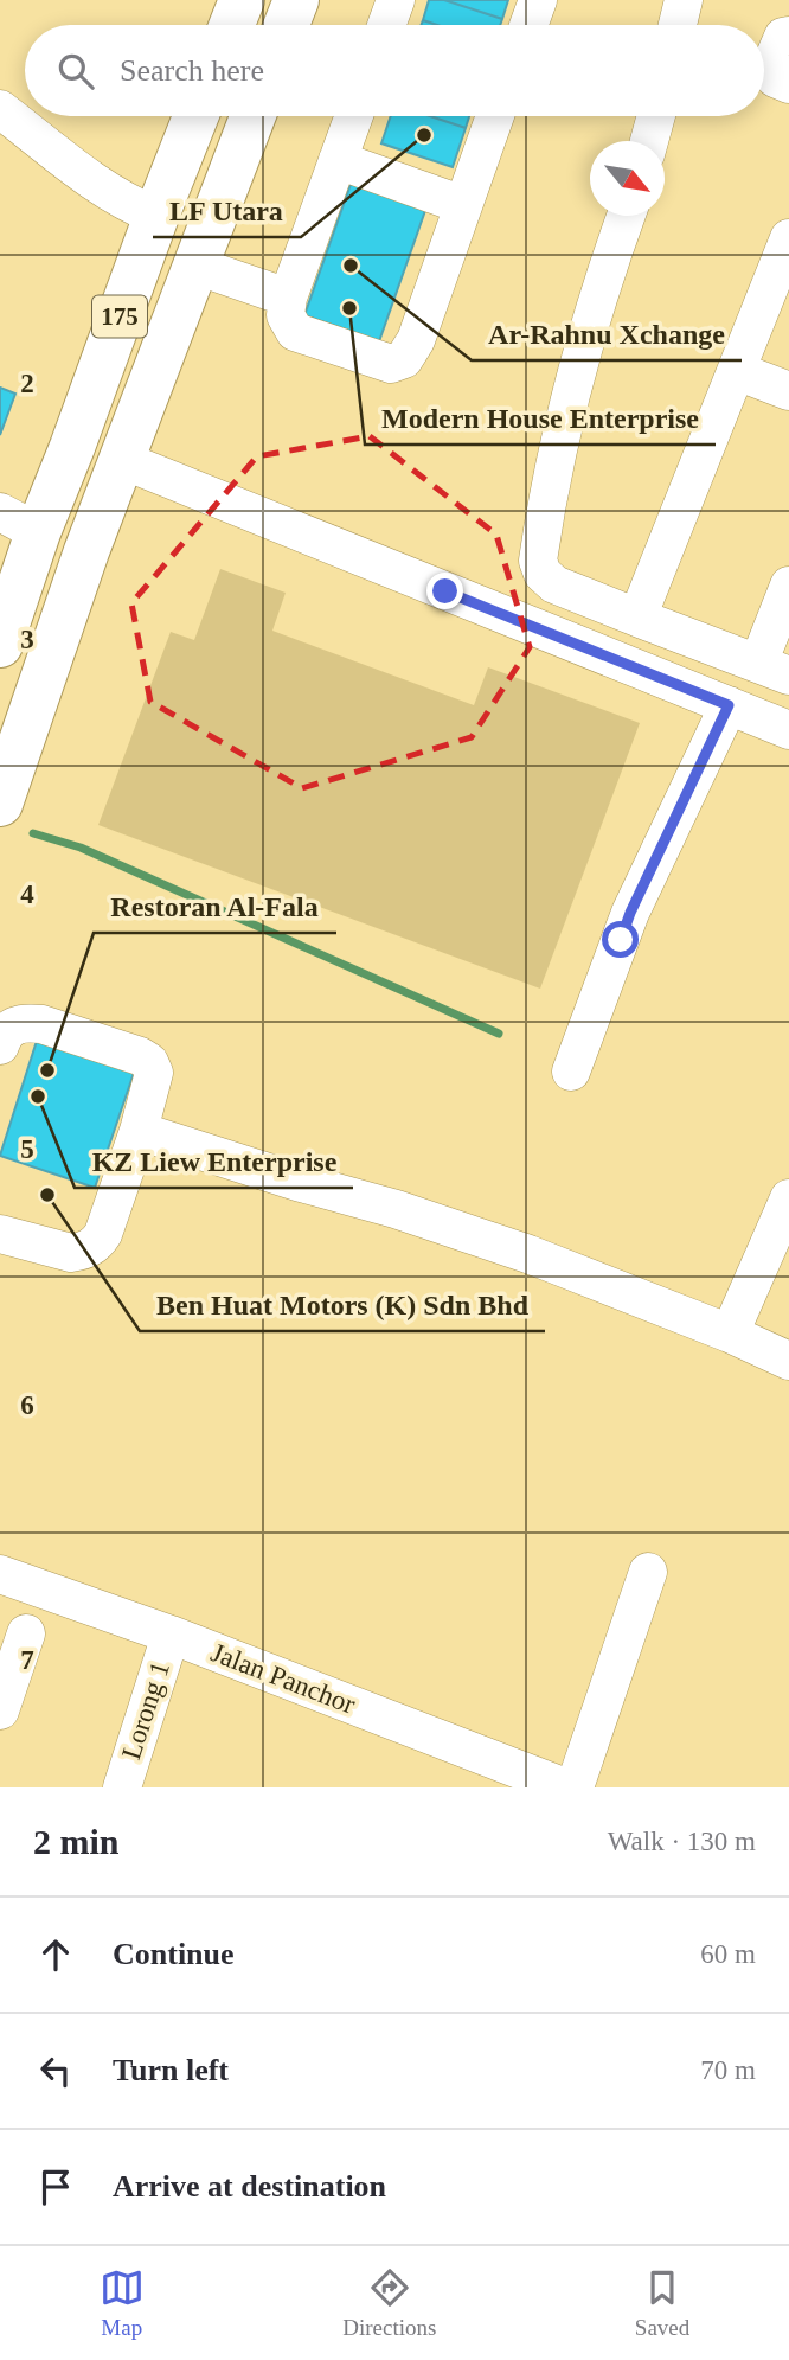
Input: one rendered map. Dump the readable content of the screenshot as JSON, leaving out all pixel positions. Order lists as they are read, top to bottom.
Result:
{
  "streets": {
    "highway": ["175"],
    "street": ["Jalan Panchor", "Lorong 1"]
  },
  "crossings": [
    ["Jalan Panchor", "Lorong 1"]
  ],
  "places": [
    "LF Utara",
    "Ar-Rahnu Xchange",
    "Modern House Enterprise",
    "Restoran Al-Fala",
    "KZ Liew Enterprise",
    "Ben Huat Motors (K) Sdn Bhd"
  ],
  "north": "bottom right",
  "page": {
    "search": "Search here",
    "heading": ["2 min", "Walk · 130 m"],
    "list": [
      ["Continue", "60 m"],
      ["Turn left", "70 m"],
      "Arrive at destination"
    ],
    "nav": ["Map", "Directions", "Saved"]
  },
  "grid": {
    "rows": [
      "2",
      "3",
      "4",
      "5",
      "6",
      "7"
    ]
  }
}
